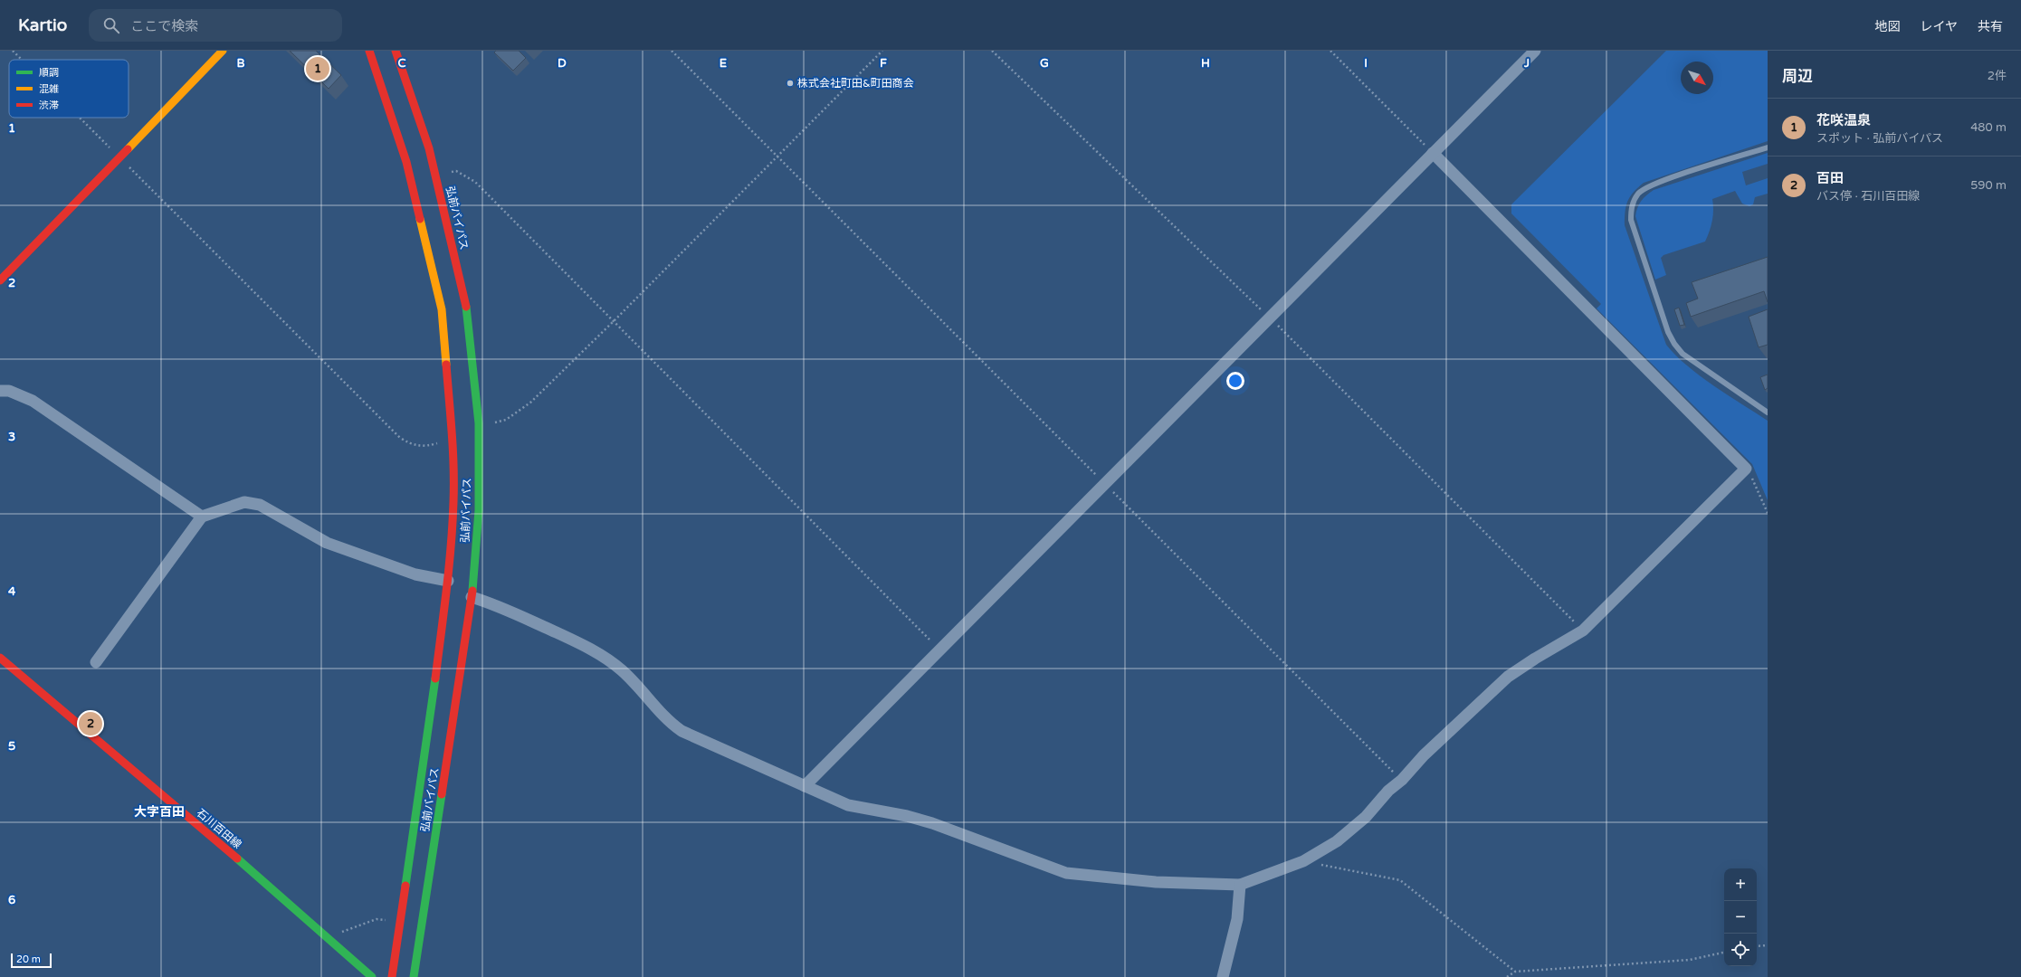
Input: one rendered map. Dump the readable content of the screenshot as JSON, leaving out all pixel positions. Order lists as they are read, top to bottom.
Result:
{
  "streets": {
    "main road": ["弘前バイパス", "石川百田線"]
  },
  "districts": ["大字百田"],
  "places": ["株式会社町田&町田商会"],
  "legend": ["順調", "混雑", "渋滞"],
  "scale_bar": "20 m",
  "north": "bottom right",
  "page": {
    "header": "Kartio",
    "search": "ここで検索",
    "nav": ["地図", "レイヤ", "共有"],
    "heading": ["周辺", "2件"],
    "pins": ["1", "2"],
    "list": [
      {
        "mark": "1",
        "name": "花咲温泉",
        "note": "スポット · 弘前バイパス",
        "value": "480 m"
      },
      {
        "mark": "2",
        "name": "百田",
        "note": "バス停 · 石川百田線",
        "value": "590 m"
      }
    ],
    "map_buttons": ["+", "−"],
    "scale": "20 m"
  },
  "grid": {
    "columns": [
      "B",
      "C",
      "D",
      "E",
      "F",
      "G",
      "H",
      "I",
      "J"
    ],
    "rows": [
      "1",
      "2",
      "3",
      "4",
      "5",
      "6"
    ]
  }
}
